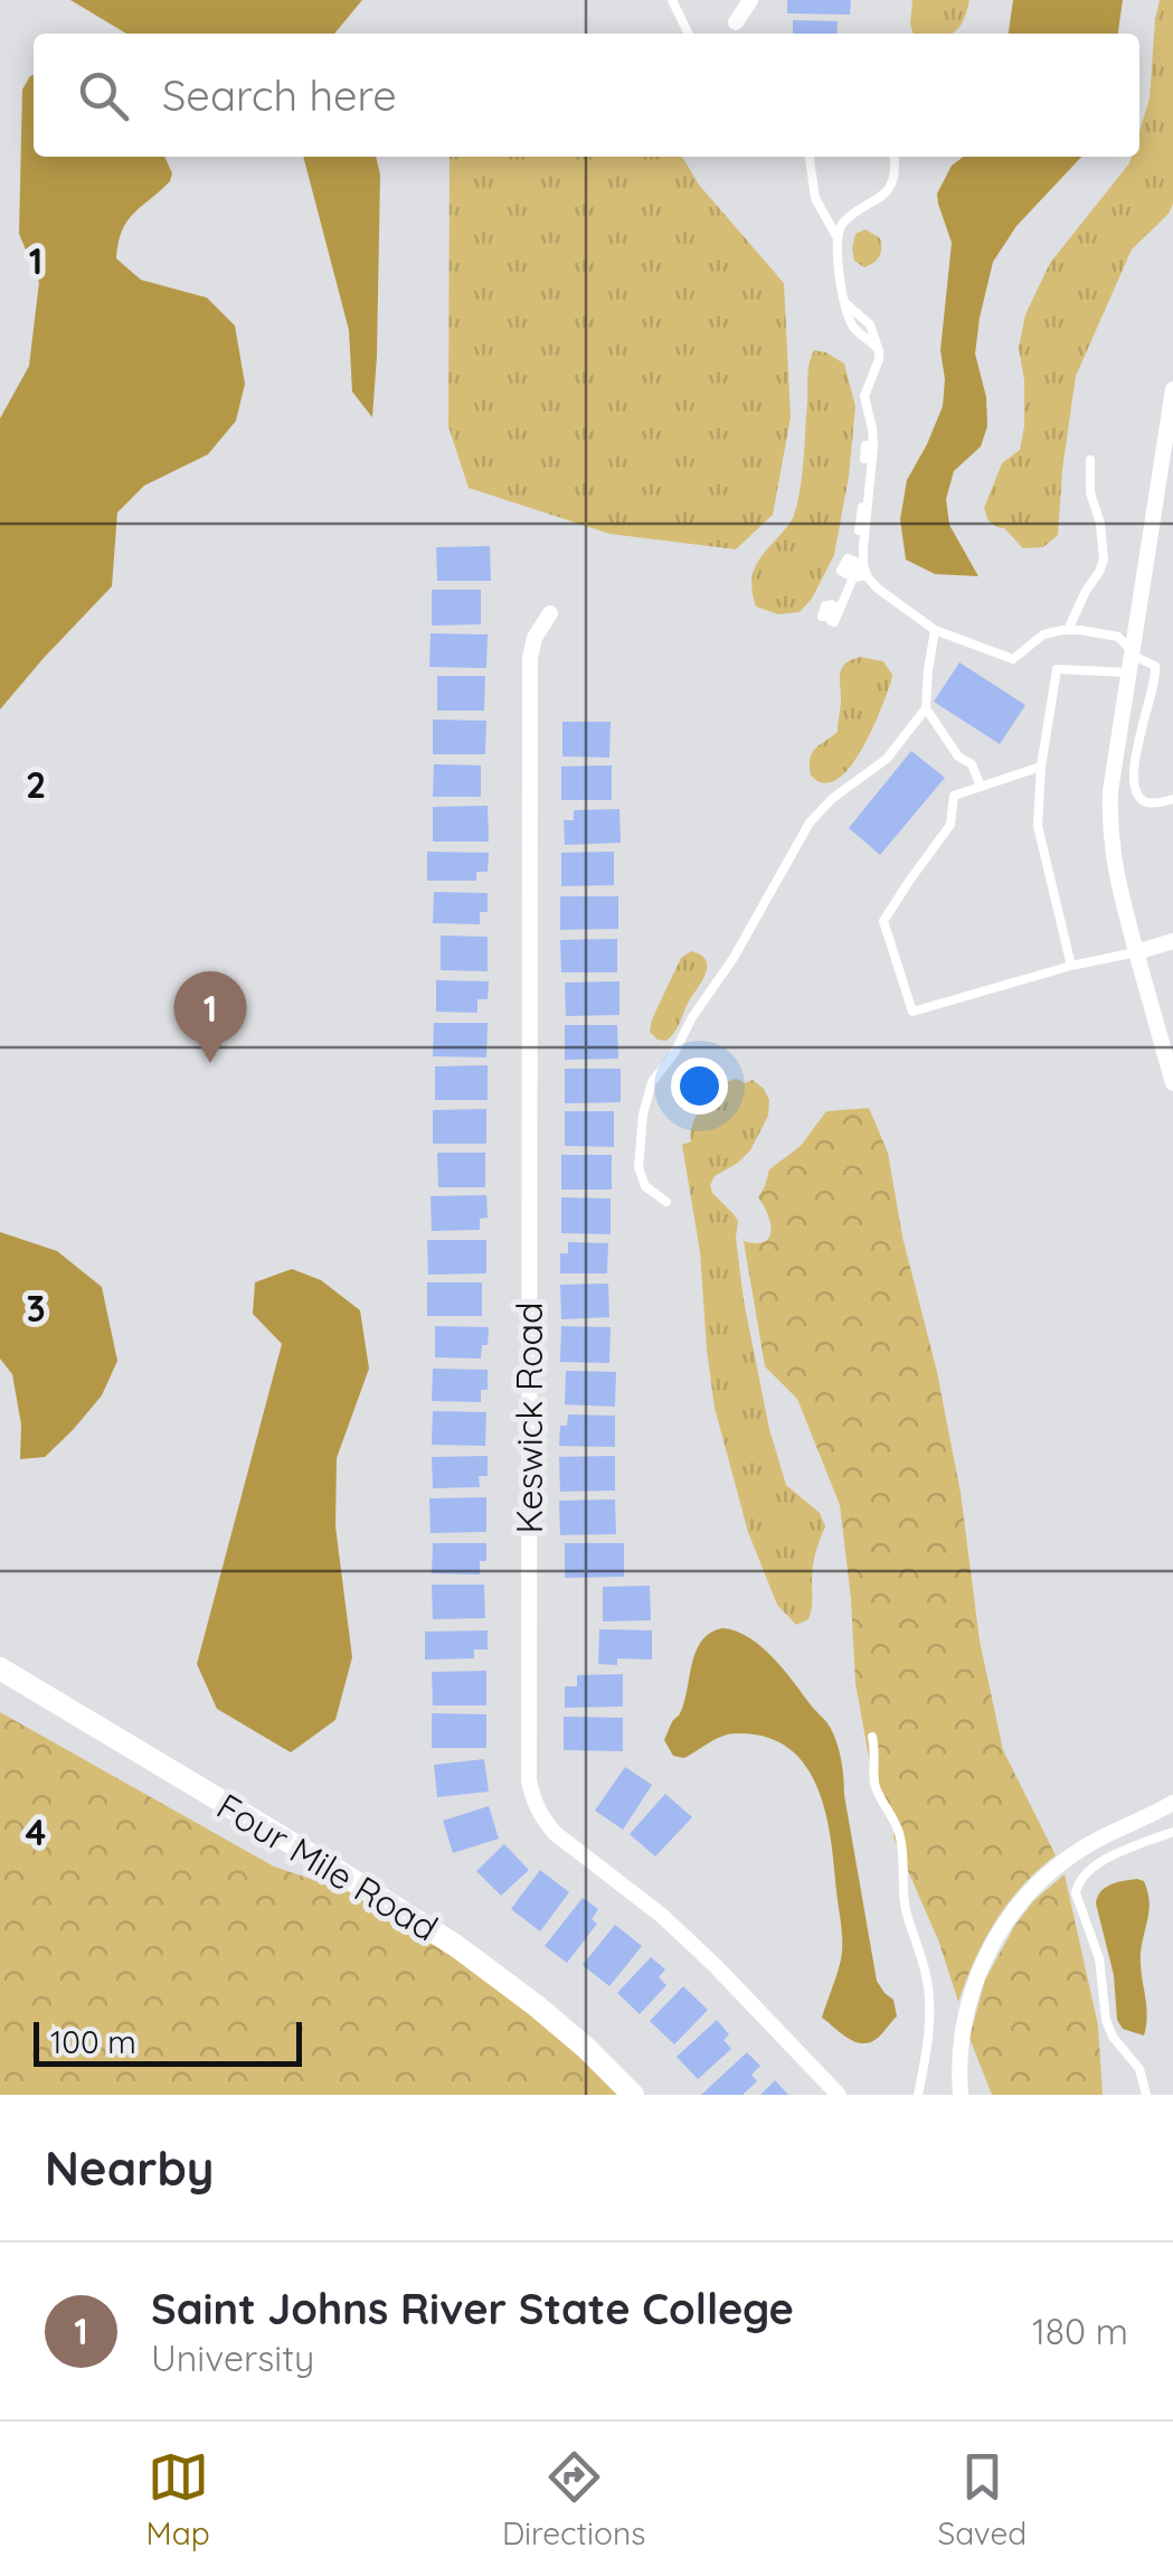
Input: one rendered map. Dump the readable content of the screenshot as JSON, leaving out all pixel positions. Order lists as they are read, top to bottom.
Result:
{
  "streets": {
    "main road": ["Four Mile Road"],
    "street": ["Keswick Road"]
  },
  "scale_bar": "100 m",
  "page": {
    "search": "Search here",
    "pins": "1",
    "scale": "100 m",
    "heading": "Nearby",
    "list": [
      {
        "mark": "1",
        "name": "Saint Johns River State College",
        "note": "University",
        "value": "180 m"
      }
    ],
    "nav": ["Map", "Directions", "Saved"]
  },
  "grid": {
    "rows": [
      "1",
      "2",
      "3",
      "4"
    ]
  }
}
